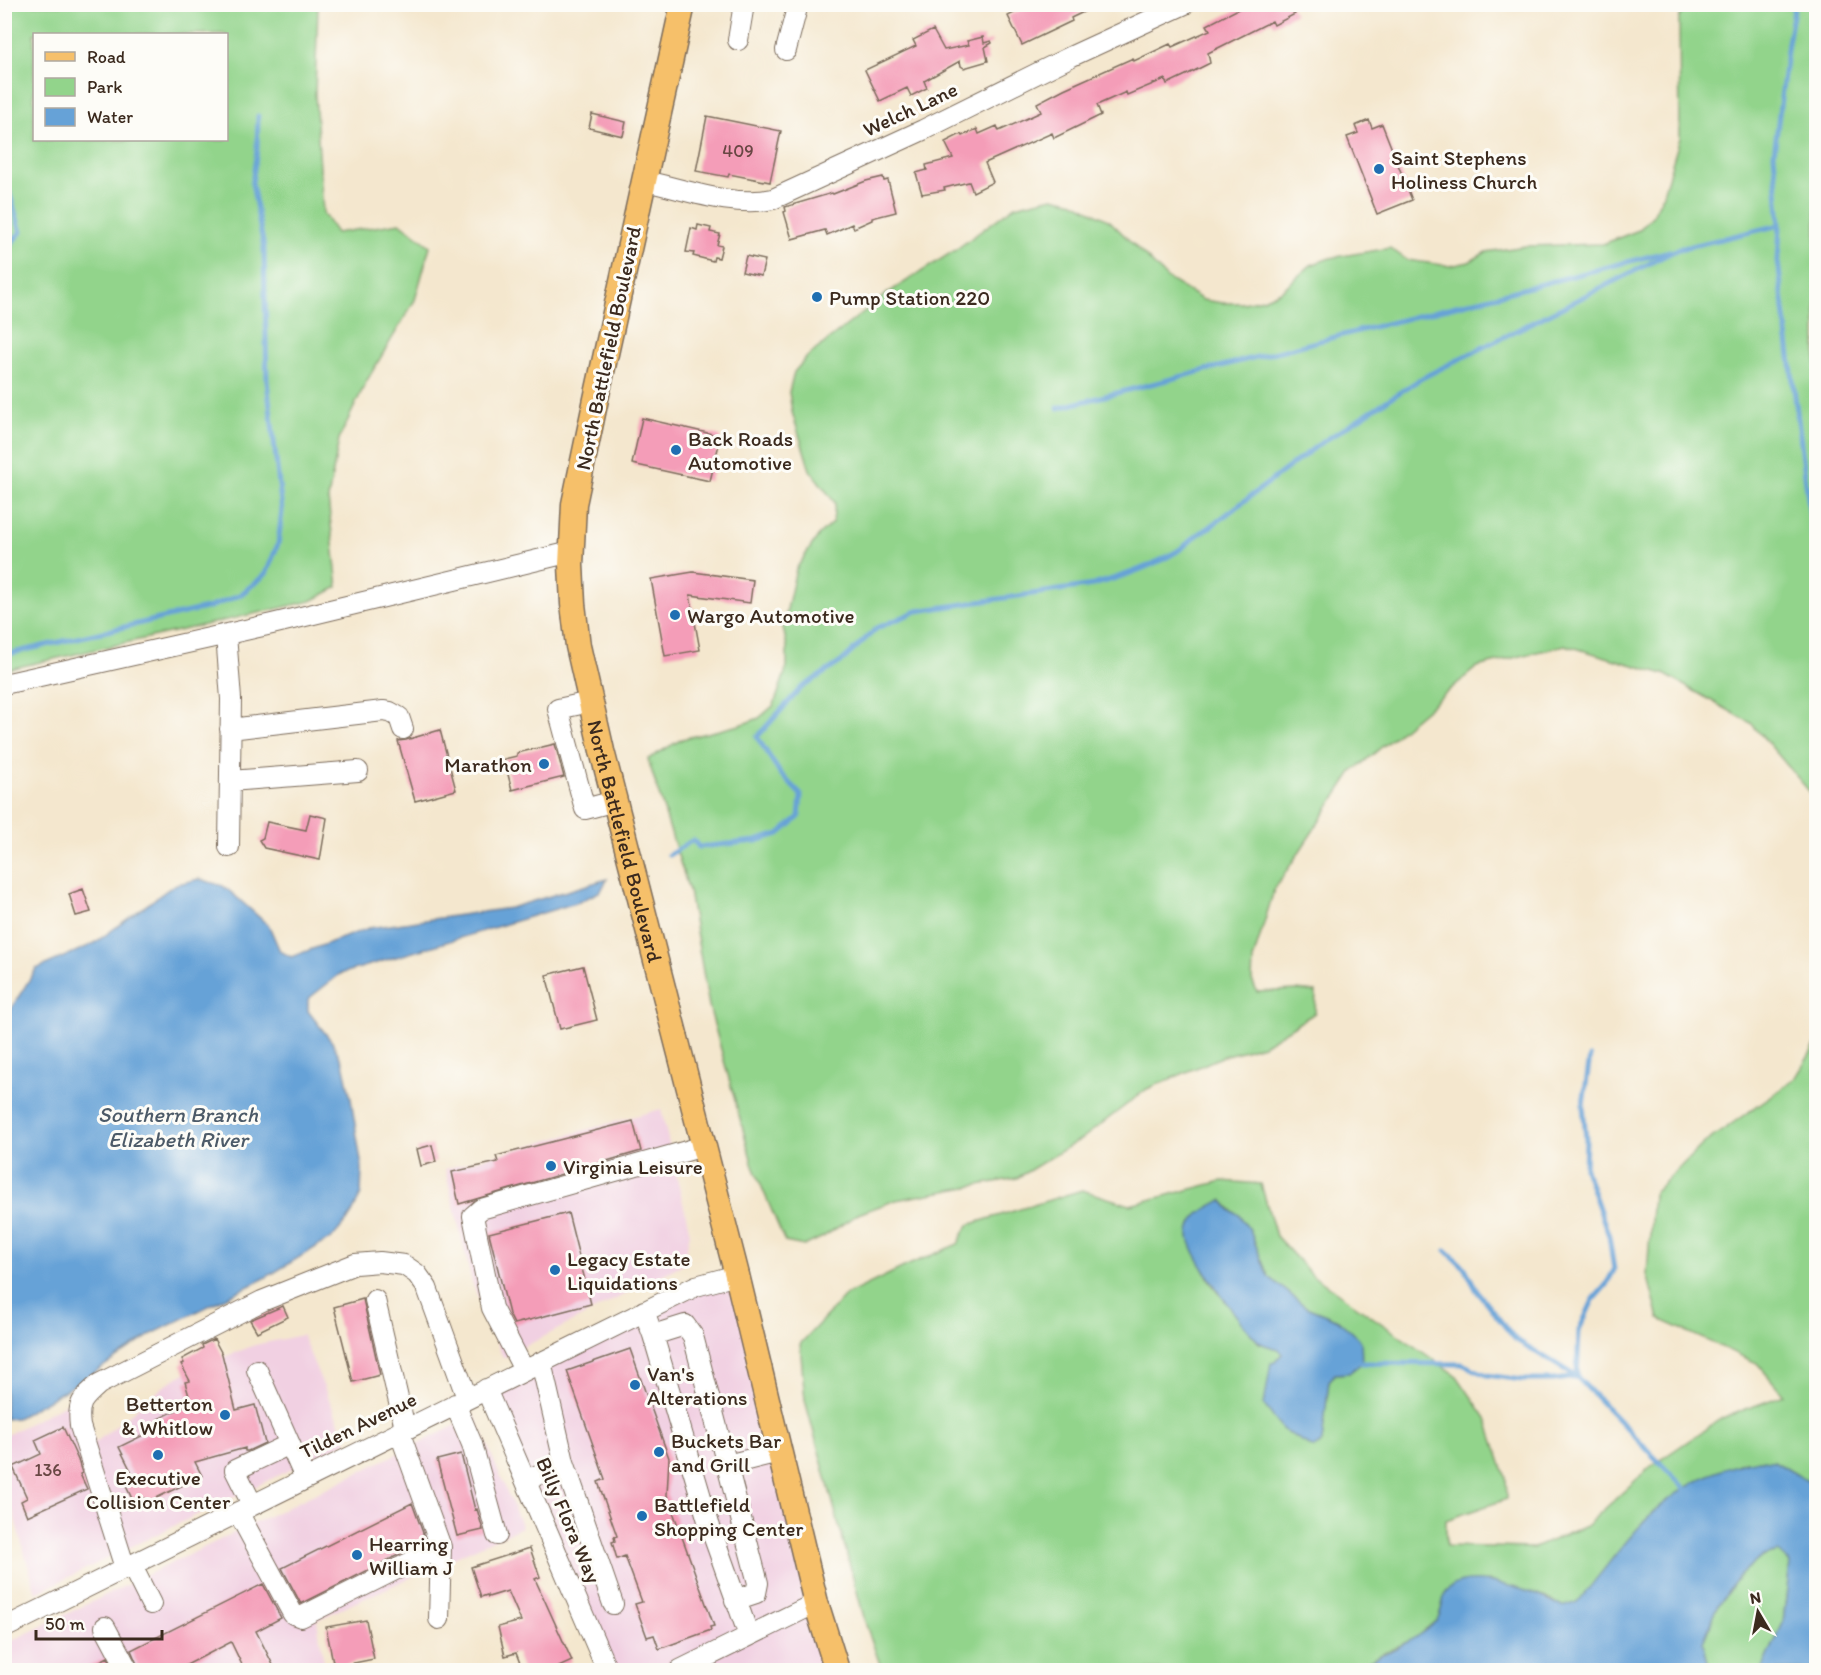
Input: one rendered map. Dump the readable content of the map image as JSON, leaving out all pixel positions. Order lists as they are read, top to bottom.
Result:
{
  "streets": {
    "main road": ["North Battlefield Boulevard"],
    "street": ["Welch Lane", "Tilden Avenue", "Billy Flora Way"]
  },
  "crossings": [
    ["Welch Lane", "North Battlefield Boulevard"],
    ["North Battlefield Boulevard", "Tilden Avenue"],
    ["Tilden Avenue", "Billy Flora Way"]
  ],
  "water": ["Southern Branch Elizabeth River"],
  "places": [
    "Saint Stephens Holiness Church",
    "Pump Station 220",
    "Back Roads Automotive",
    "Wargo Automotive",
    "Marathon",
    "Virginia Leisure",
    "Legacy Estate Liquidations",
    "Van's Alterations",
    "Betterton & Whitlow",
    "Buckets Bar and Grill",
    "Executive Collision Center",
    "Battlefield Shopping Center",
    "Hearring William J"
  ],
  "house_numbers": ["409", "136"],
  "legend": ["Road", "Park", "Water"],
  "scale_bar": "50 m",
  "north": "top"
}
